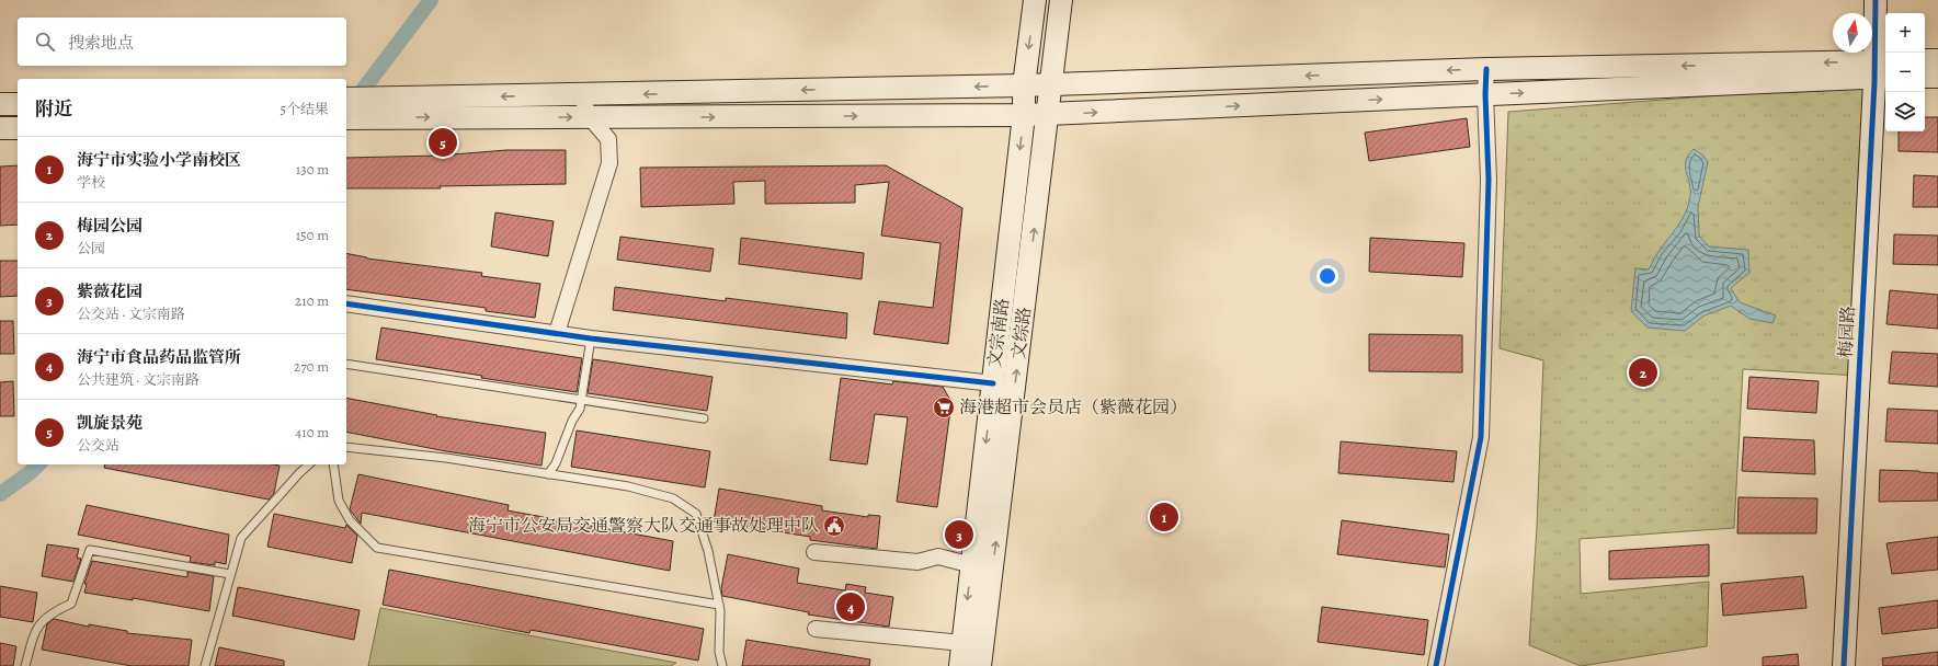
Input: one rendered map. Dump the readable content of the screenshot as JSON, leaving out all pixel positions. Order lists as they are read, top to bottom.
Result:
{
  "streets": {
    "main road": ["梅园路", "文宗南路", "文综路"]
  },
  "one_way": ["文宗南路", "文综路"],
  "places": {
    "supermarket": ["海港超市会员店（紫薇花园）"],
    "public building": ["海宁市公安局交通警察大队交通事故处理中队"]
  },
  "north": "top",
  "page": {
    "map_buttons": ["+", "−"],
    "search": "搜索地点",
    "heading": ["附近", "5个结果"],
    "pins": [
      "5",
      "2",
      "1",
      "3",
      "4"
    ],
    "list": [
      {
        "mark": "1",
        "name": "海宁市实验小学南校区",
        "note": "学校",
        "value": "130 m"
      },
      {
        "mark": "2",
        "name": "梅园公园",
        "note": "公园",
        "value": "150 m"
      },
      {
        "mark": "3",
        "name": "紫薇花园",
        "note": "公交站 · 文宗南路",
        "value": "210 m"
      },
      {
        "mark": "4",
        "name": "海宁市食品药品监管所",
        "note": "公共建筑 · 文宗南路",
        "value": "270 m"
      },
      {
        "mark": "5",
        "name": "凯旋景苑",
        "note": "公交站",
        "value": "410 m"
      }
    ]
  }
}
